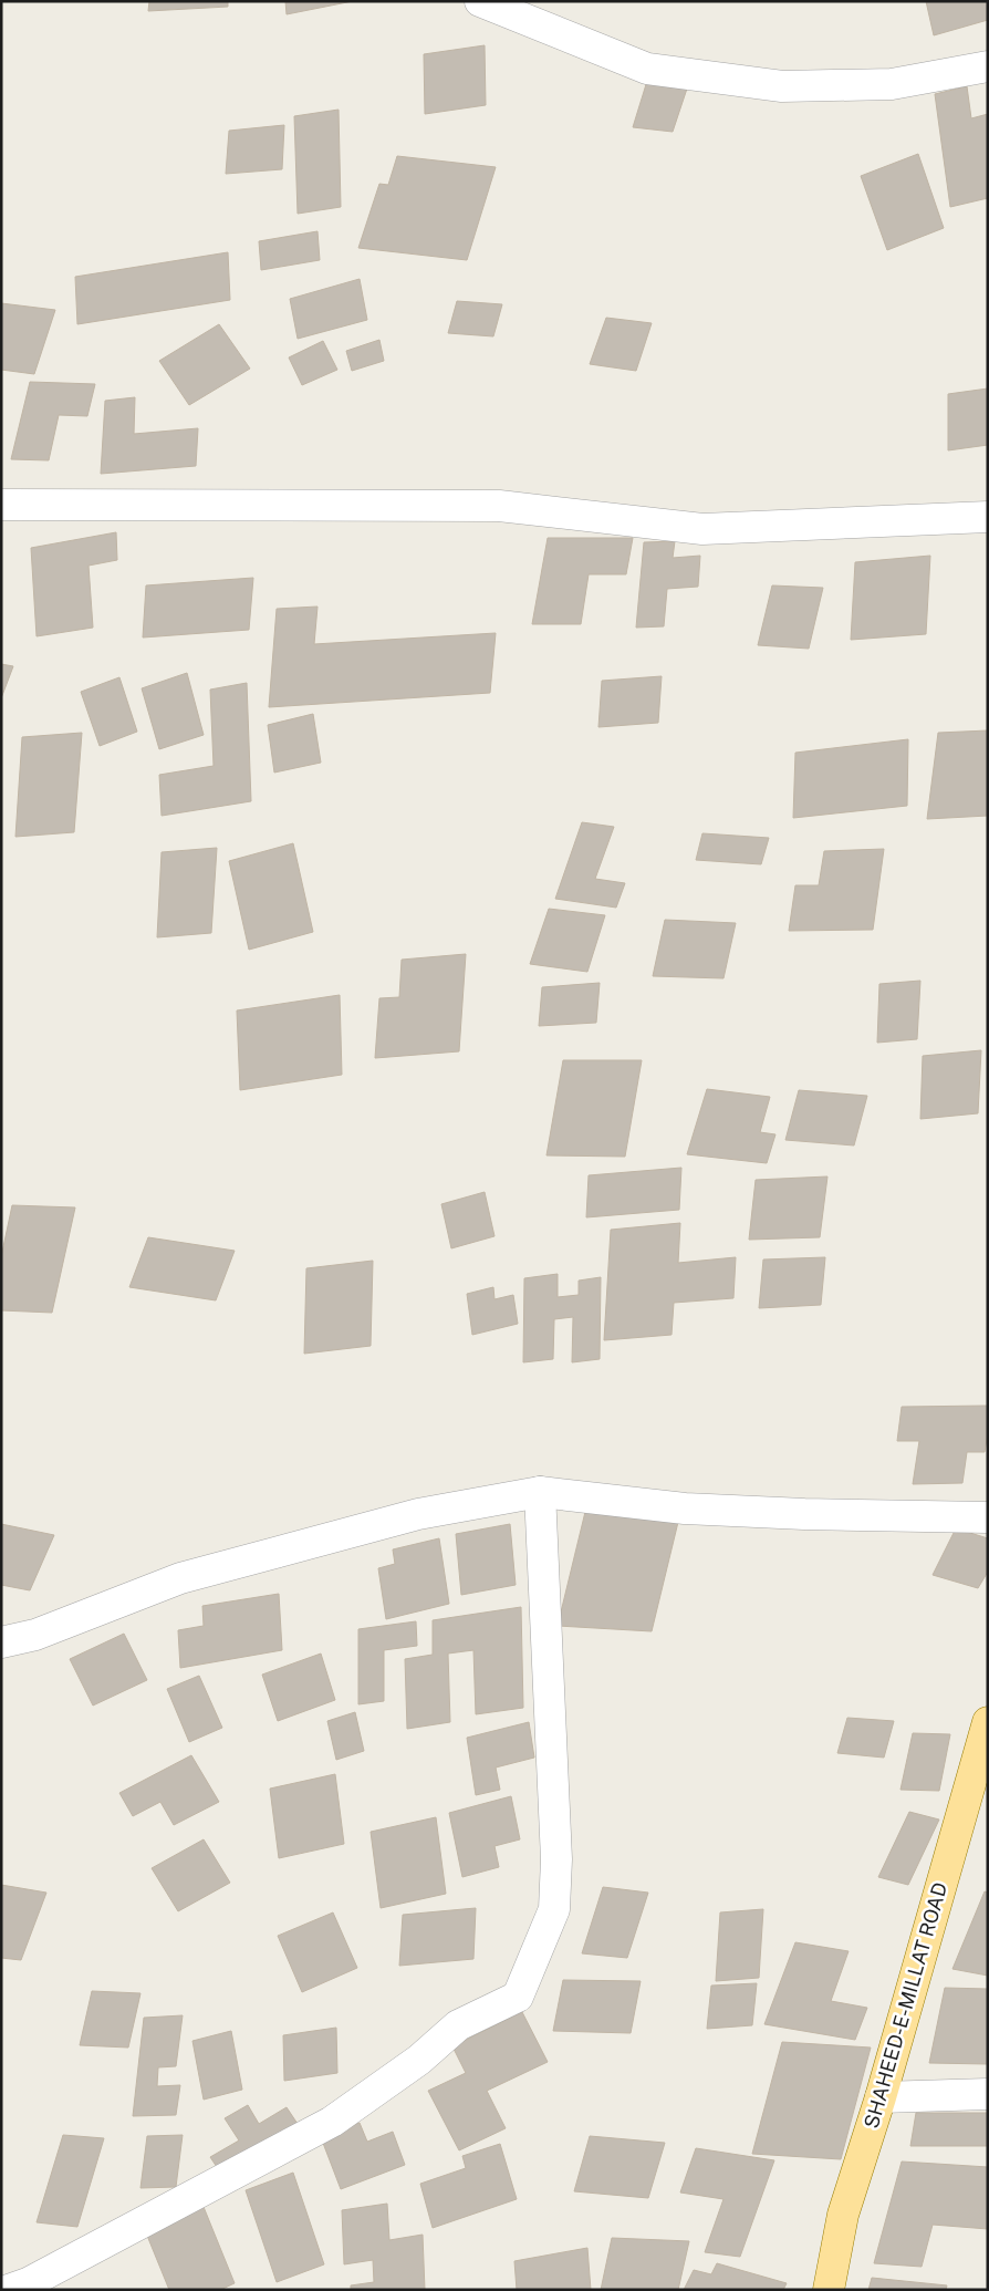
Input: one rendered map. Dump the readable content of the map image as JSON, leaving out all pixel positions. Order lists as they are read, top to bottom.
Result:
{
  "streets": {
    "main road": ["SHAHEED-E-MILLAT ROAD"]
  }
}
